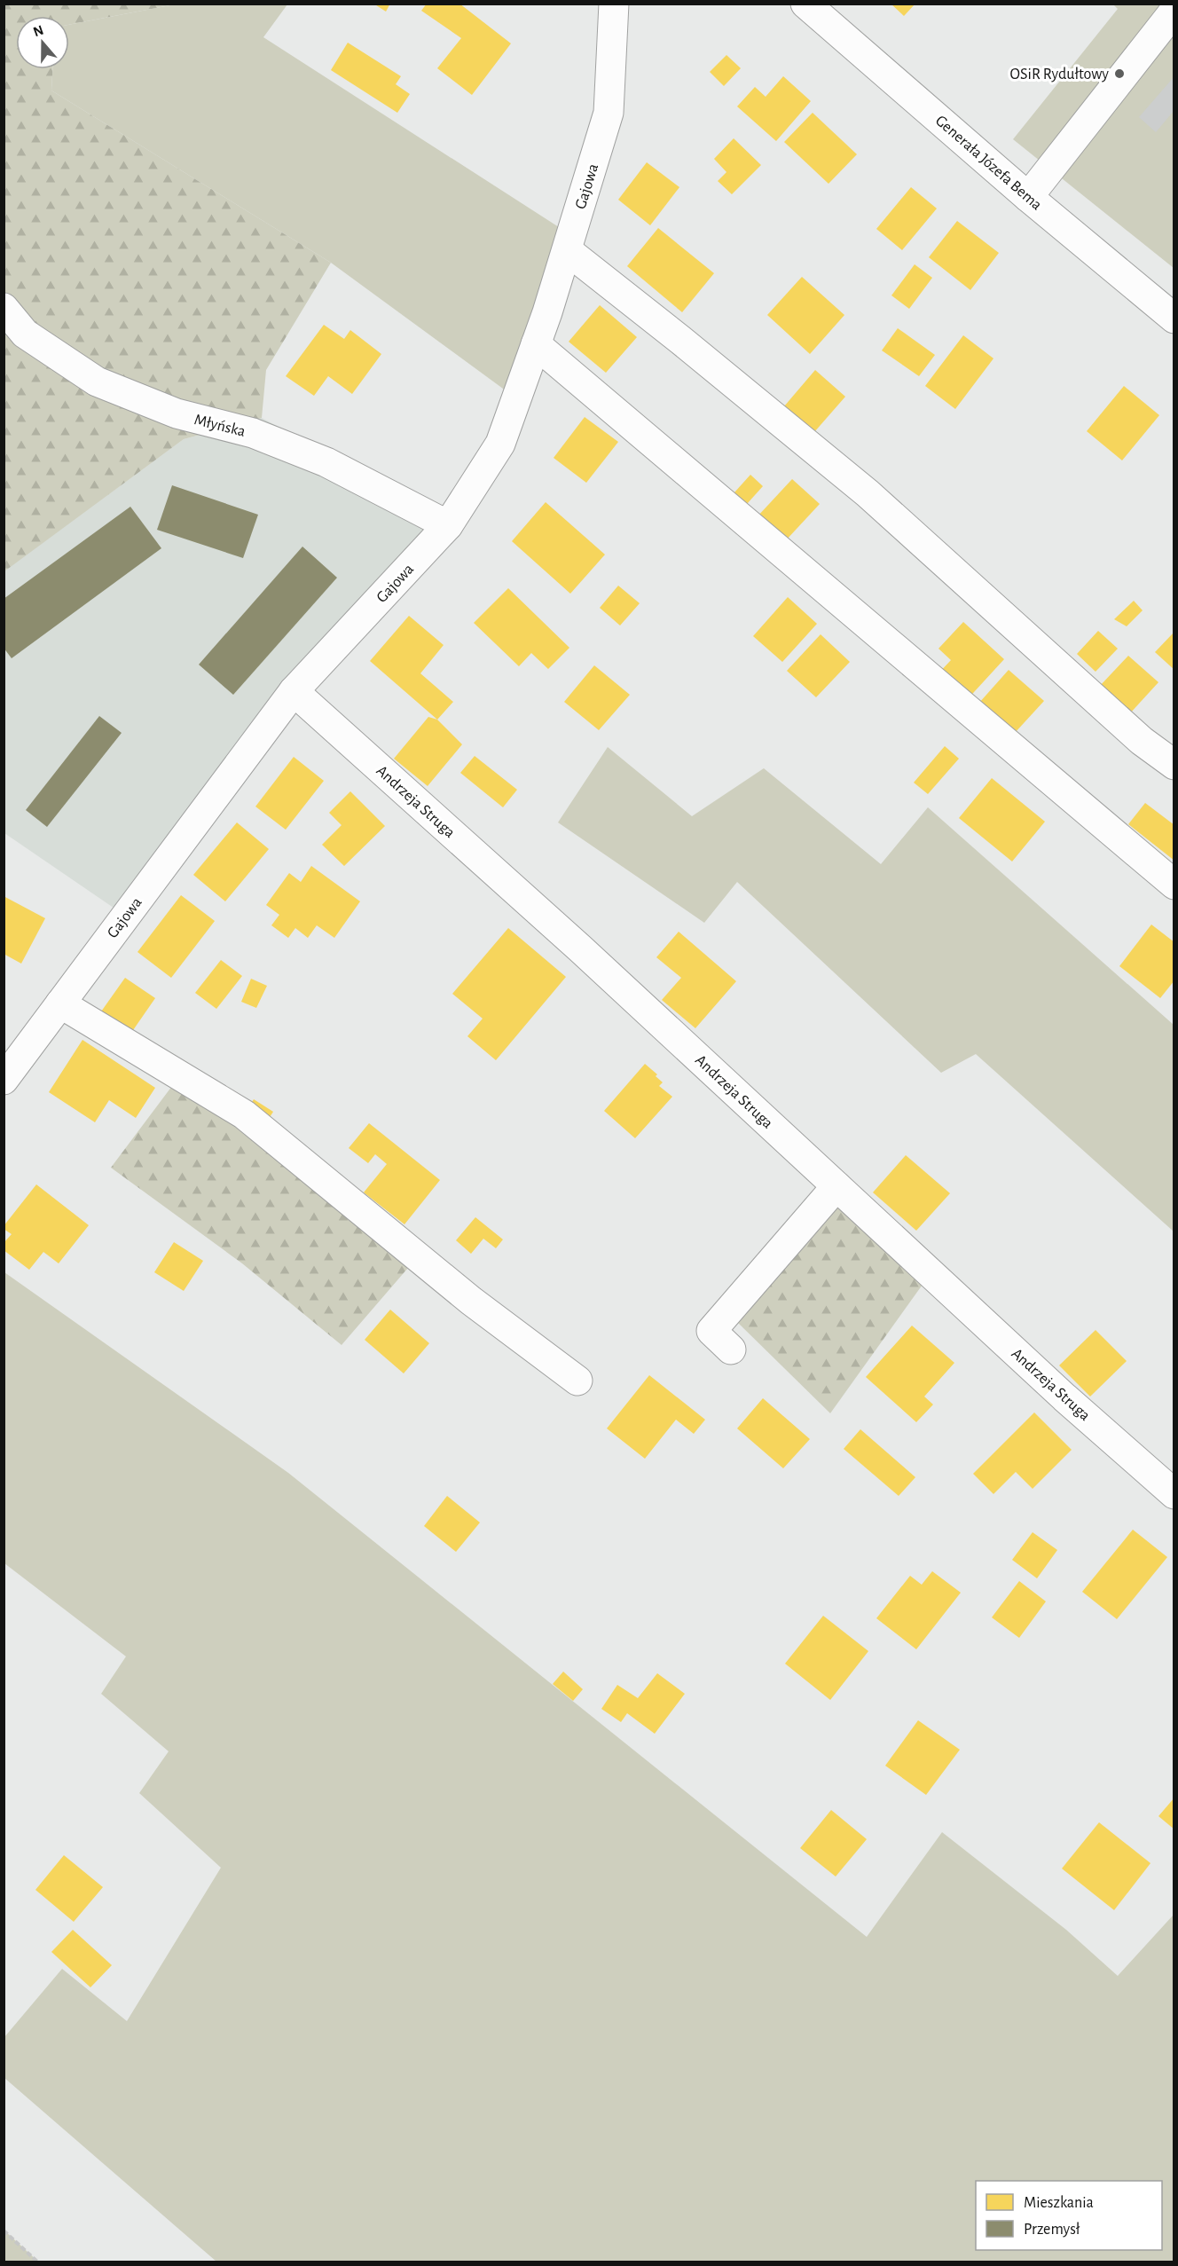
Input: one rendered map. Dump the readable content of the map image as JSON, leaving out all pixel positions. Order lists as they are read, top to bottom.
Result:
{
  "streets": {
    "street": [
      "Generała Józefa Bema",
      "Gajowa",
      "Młyńska",
      "Andrzeja Struga"
    ]
  },
  "crossings": [
    ["Gajowa", "Młyńska"],
    ["Gajowa", "Andrzeja Struga"]
  ],
  "places": ["OSiR Rydułtowy"],
  "legend": ["Mieszkania", "Przemysł"],
  "north": "top"
}
